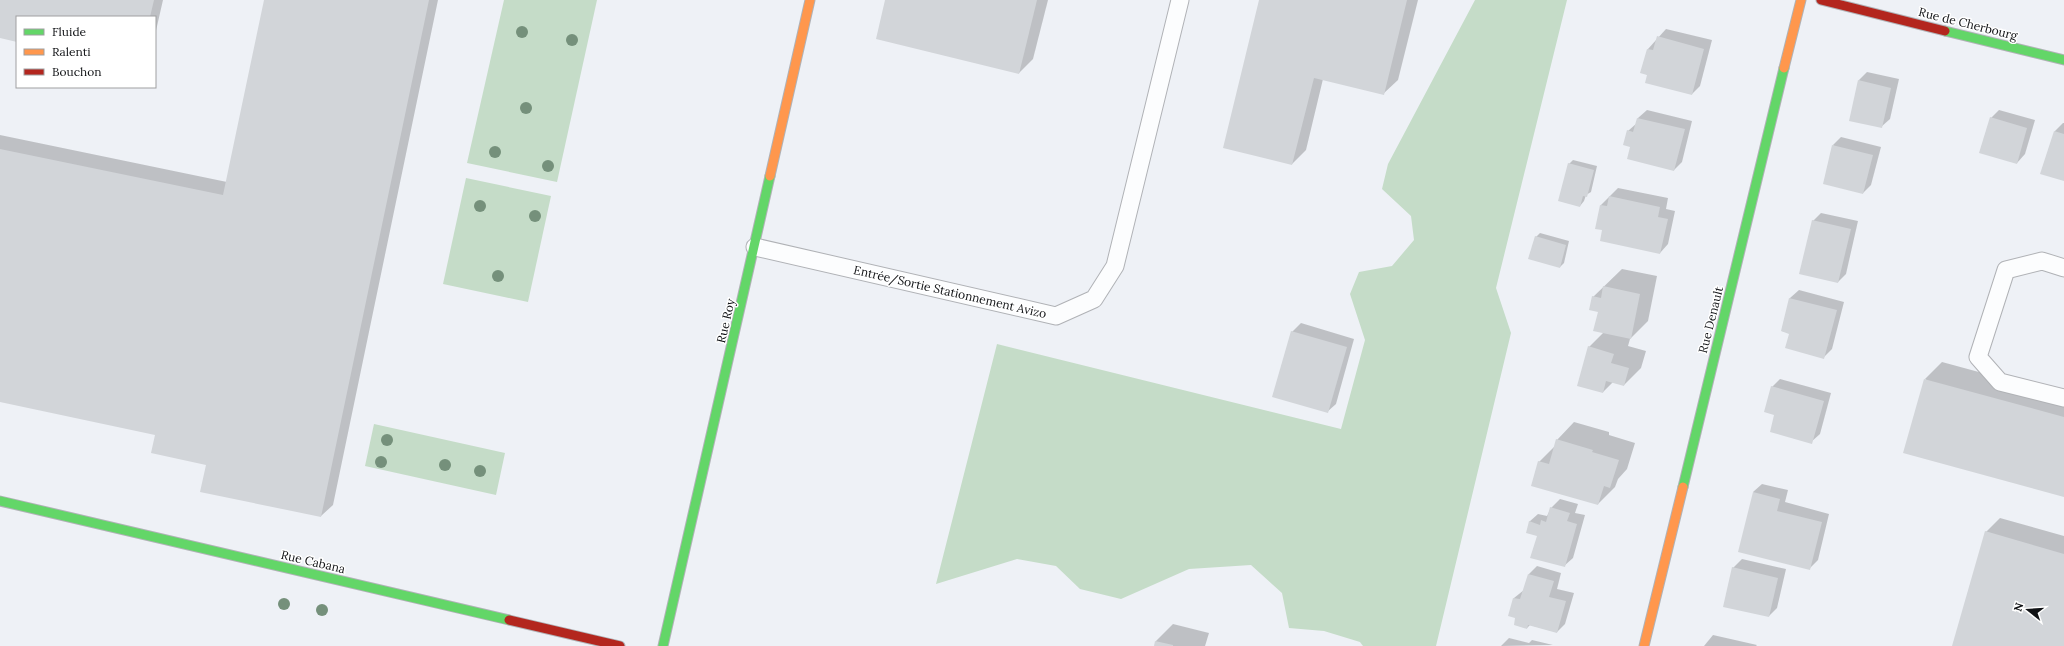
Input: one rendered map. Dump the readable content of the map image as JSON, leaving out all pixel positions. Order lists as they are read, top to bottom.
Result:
{
  "streets": {
    "street": [
      "Rue de Cherbourg",
      "Rue Denault",
      "Rue Roy",
      "Rue Cabana"
    ],
    "lane": ["Entrée/Sortie Stationnement Avizo"]
  },
  "crossings": [
    ["Entrée/Sortie Stationnement Avizo", "Rue Roy"]
  ],
  "legend": ["Fluide", "Ralenti", "Bouchon"],
  "north": "left"
}
